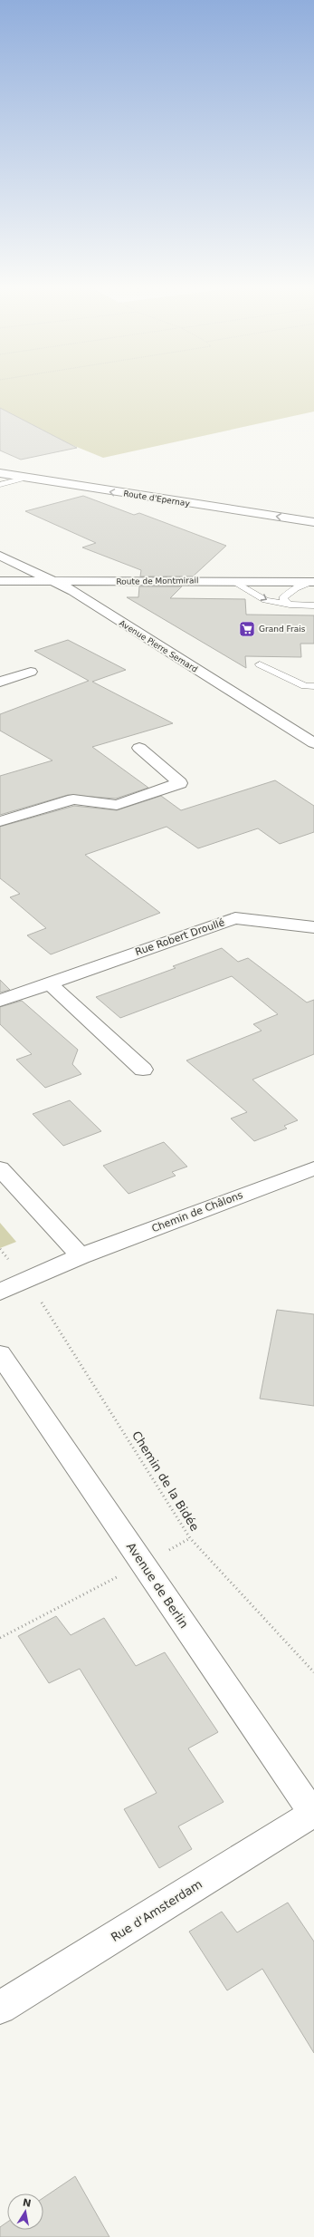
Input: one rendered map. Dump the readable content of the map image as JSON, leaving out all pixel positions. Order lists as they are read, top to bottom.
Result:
{
  "streets": {
    "street": [
      "Route d'Epernay",
      "Route de Montmirail",
      "Avenue Pierre Semard",
      "Rue Robert Droullé",
      "Chemin de Châlons",
      "Avenue de Berlin",
      "Rue d'Amsterdam"
    ],
    "path": ["Chemin de la Bidée"]
  },
  "crossings": [
    ["Route de Montmirail", "Avenue Pierre Semard"],
    ["Chemin de Châlons", "Chemin de la Bidée"],
    ["Avenue de Berlin", "Rue d'Amsterdam"]
  ],
  "one_way": ["Route d'Epernay"],
  "places": {
    "supermarket": ["Grand Frais"]
  },
  "north": "top"
}
